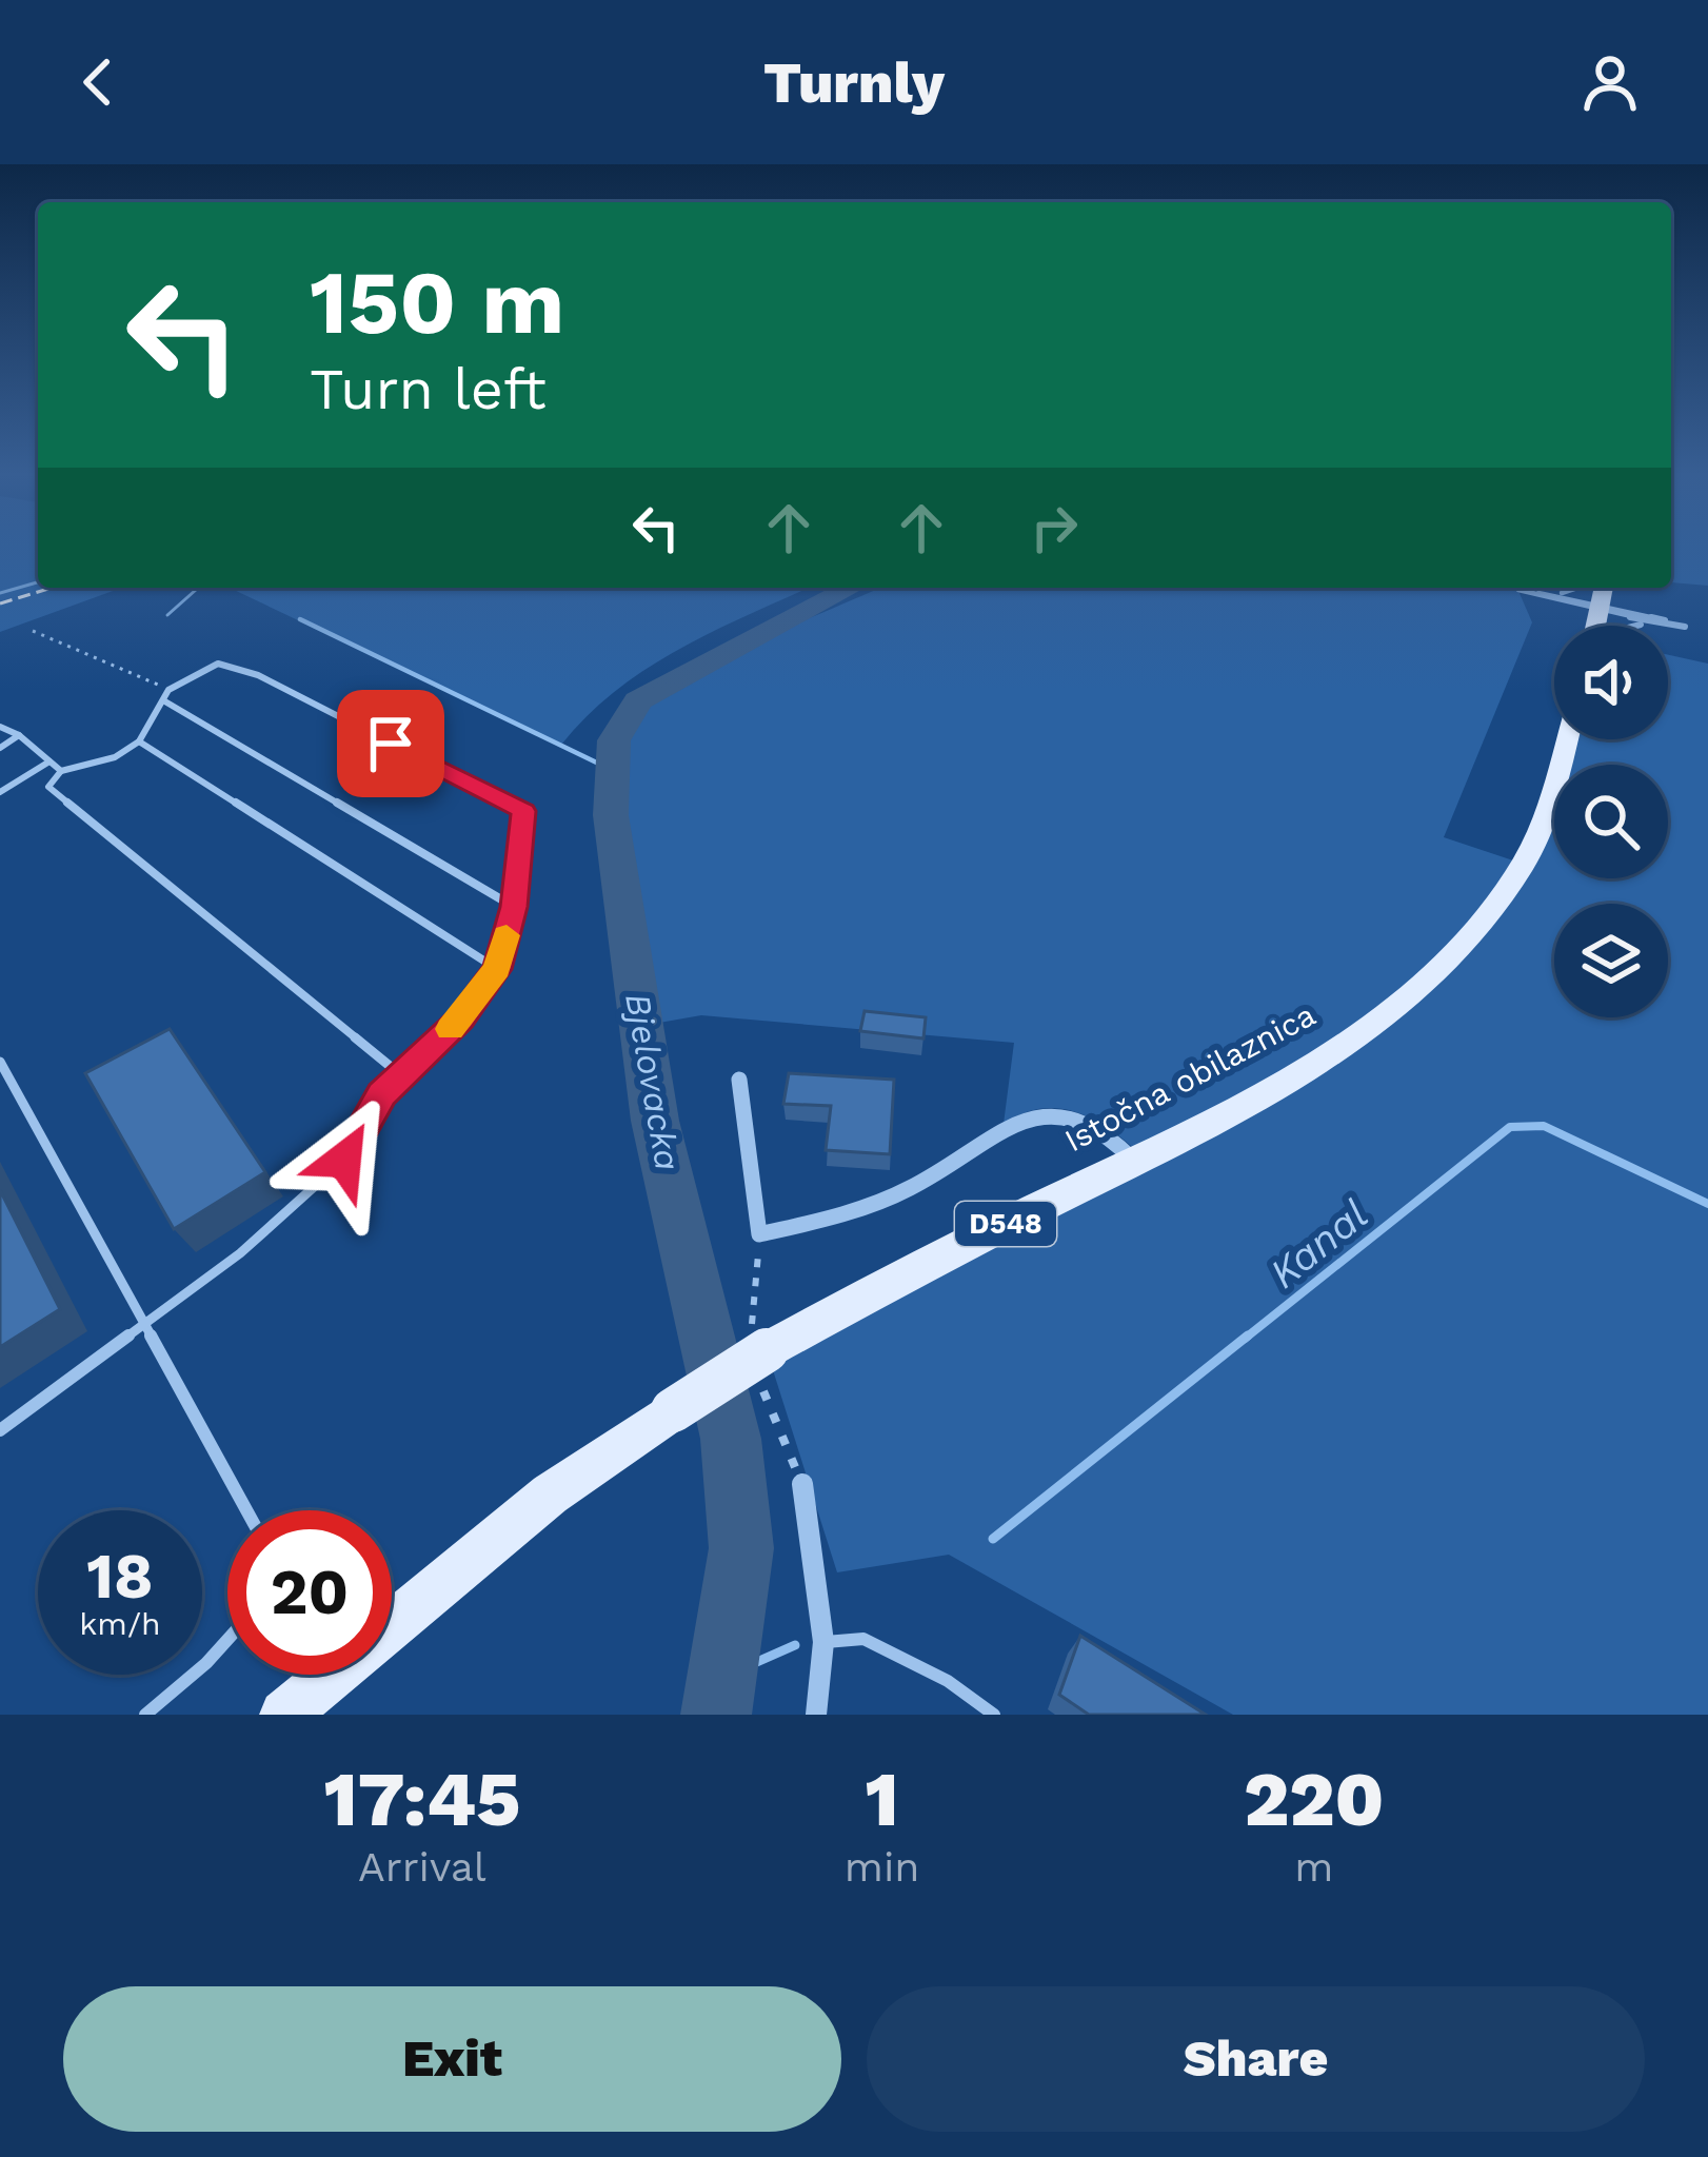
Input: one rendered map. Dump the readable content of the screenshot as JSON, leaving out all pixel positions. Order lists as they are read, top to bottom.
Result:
{
  "streets": {
    "main road": ["Istočna obilaznica", "D548"]
  },
  "water": ["Bjelovacka", "Kanal"],
  "page": {
    "header": "Turnly",
    "turn": ["150 m", "Turn left"],
    "speed": "18 km/h",
    "limit": "20",
    "eta": [
      "17:45",
      "Arrival",
      "1",
      "min",
      "220",
      "m"
    ],
    "buttons": ["Exit", "Share"]
  }
}
